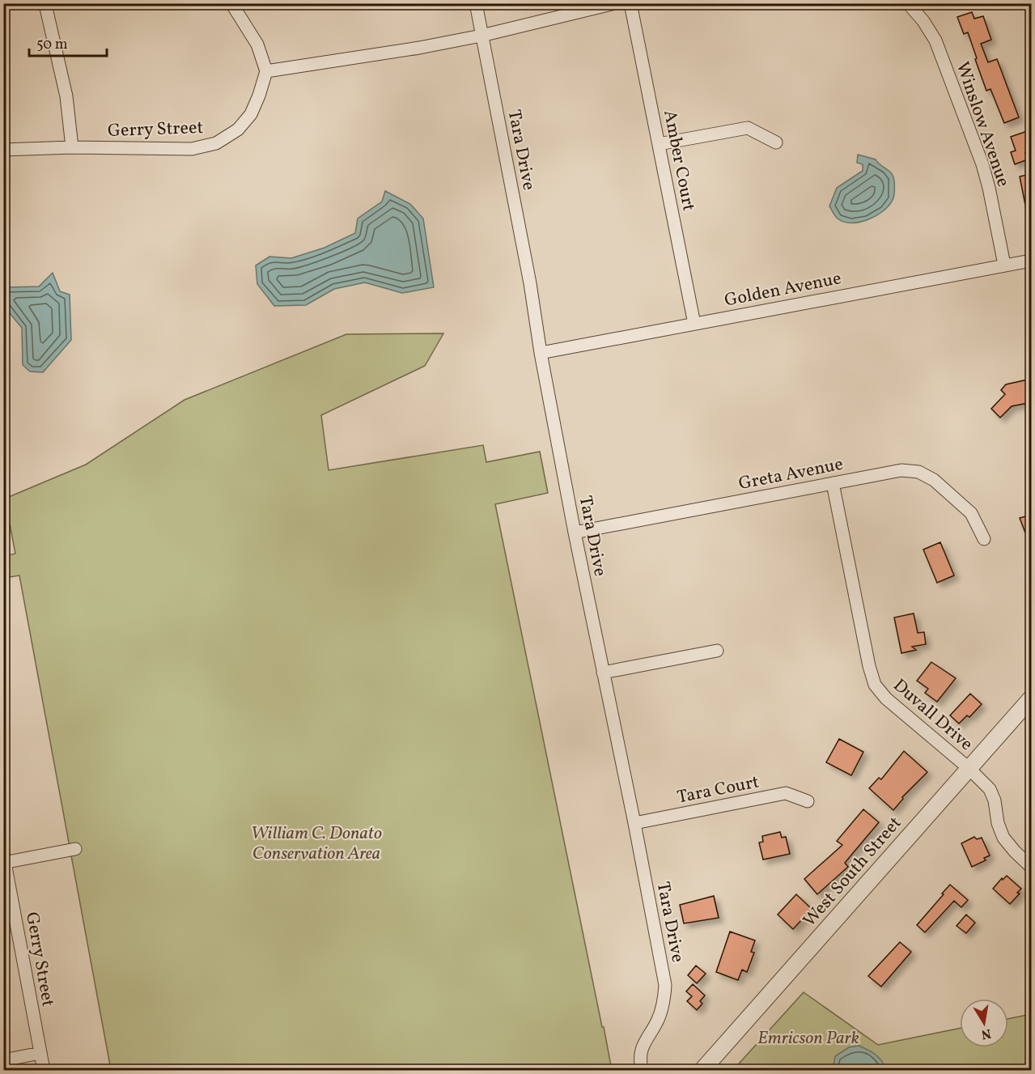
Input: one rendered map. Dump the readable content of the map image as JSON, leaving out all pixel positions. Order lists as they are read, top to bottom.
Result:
{
  "streets": {
    "street": [
      "Winslow Avenue",
      "Gerry Street",
      "Tara Drive",
      "Amber Court",
      "Golden Avenue",
      "Greta Avenue",
      "Duvall Drive",
      "Tara Court",
      "West South Street"
    ]
  },
  "crossings": [
    ["Winslow Avenue", "Golden Avenue"],
    ["Tara Drive", "Golden Avenue"],
    ["Tara Drive", "Greta Avenue"],
    ["Tara Drive", "Tara Court"],
    ["Amber Court", "Golden Avenue"],
    ["Greta Avenue", "Duvall Drive"],
    ["Duvall Drive", "West South Street"]
  ],
  "parks": ["William C. Donato Conservation Area", "Emricson Park"],
  "scale_bar": "50 m",
  "north": "bottom"
}
